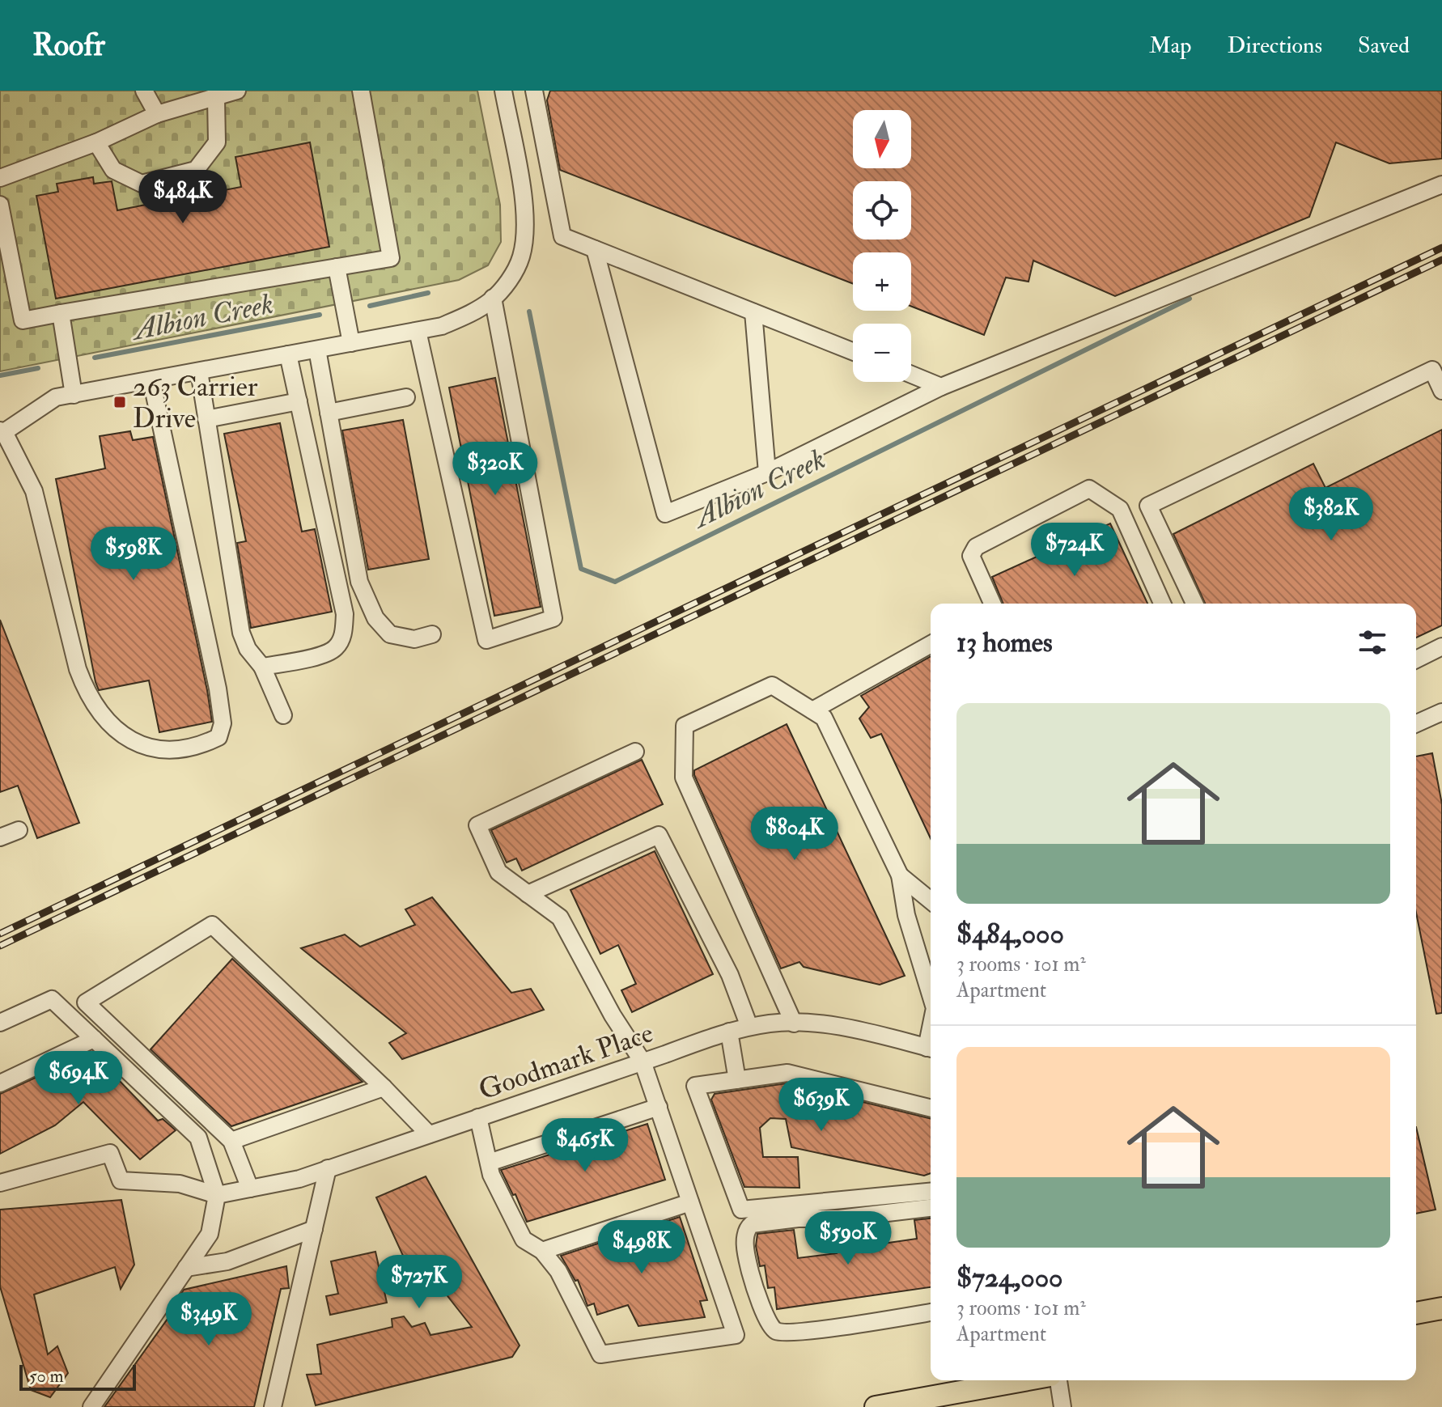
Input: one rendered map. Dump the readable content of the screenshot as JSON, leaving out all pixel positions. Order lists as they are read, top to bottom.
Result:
{
  "streets": {
    "street": ["Goodmark Place"]
  },
  "water": ["Albion Creek"],
  "places": {
    "transit": ["263 Carrier Drive"]
  },
  "scale_bar": "50 m",
  "north": "bottom",
  "page": {
    "header": "Roofr",
    "nav": ["Map", "Directions", "Saved"],
    "map_buttons": ["+", "−"],
    "price": [
      "$484K",
      "$320K",
      "$382K",
      "$724K",
      "$598K",
      "$804K",
      "$694K",
      "$639K",
      "$465K",
      "$590K",
      "$498K",
      "$727K",
      "$349K"
    ],
    "heading": "13 homes",
    "list": [
      {
        "name": "$484,000",
        "note": "3 rooms · 101 m² · Apartment"
      },
      {
        "name": "$724,000",
        "note": "3 rooms · 101 m² · Apartment"
      }
    ],
    "scale": "50 m"
  }
}
